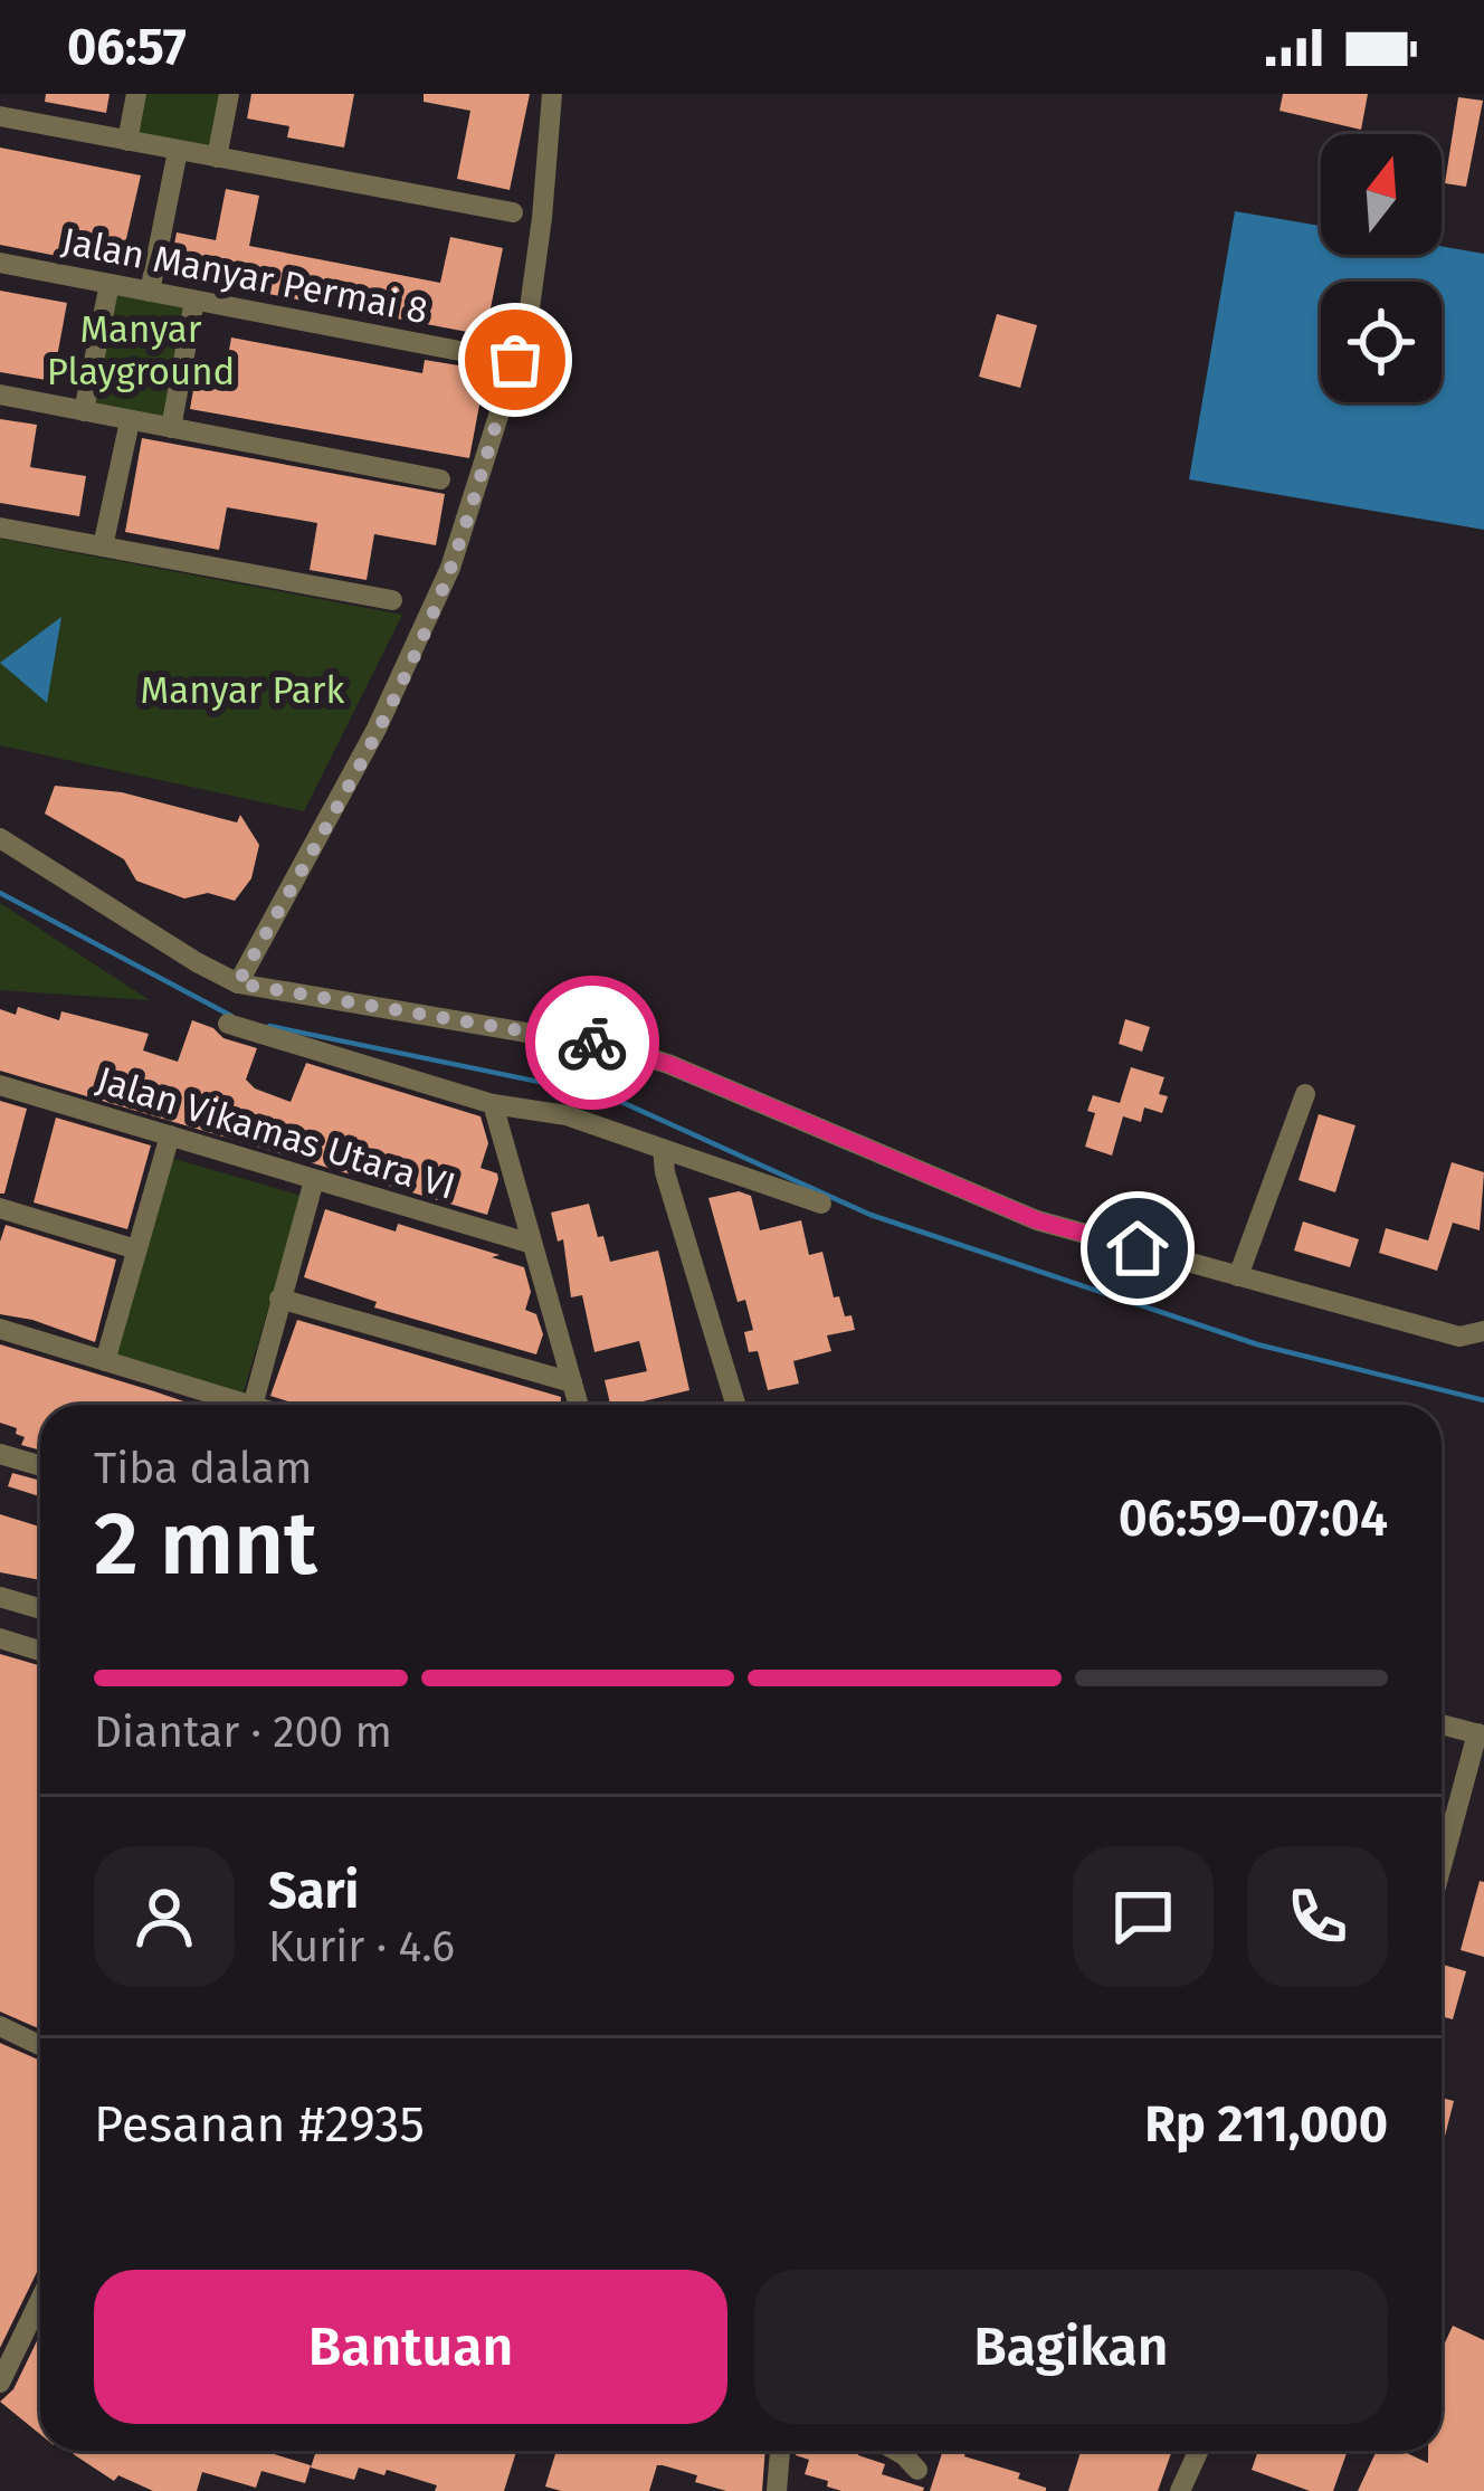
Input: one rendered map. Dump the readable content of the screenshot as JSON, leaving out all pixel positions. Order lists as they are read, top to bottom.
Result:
{
  "streets": {
    "street": ["Jalan Manyar Permai 8", "Jalan Vikamas Utara VI"]
  },
  "parks": ["Manyar Playground", "Manyar Park"],
  "north": "top",
  "page": {
    "status": "06:57",
    "heading": ["2 mnt", "Tiba dalam", "06:59–07:04"],
    "panel": [
      "Sari",
      "Kurir · 4.6",
      "Pesanan #2935",
      "Rp 211,000"
    ],
    "bar": "Diantar · 200 m",
    "buttons": ["Bantuan", "Bagikan"]
  }
}
